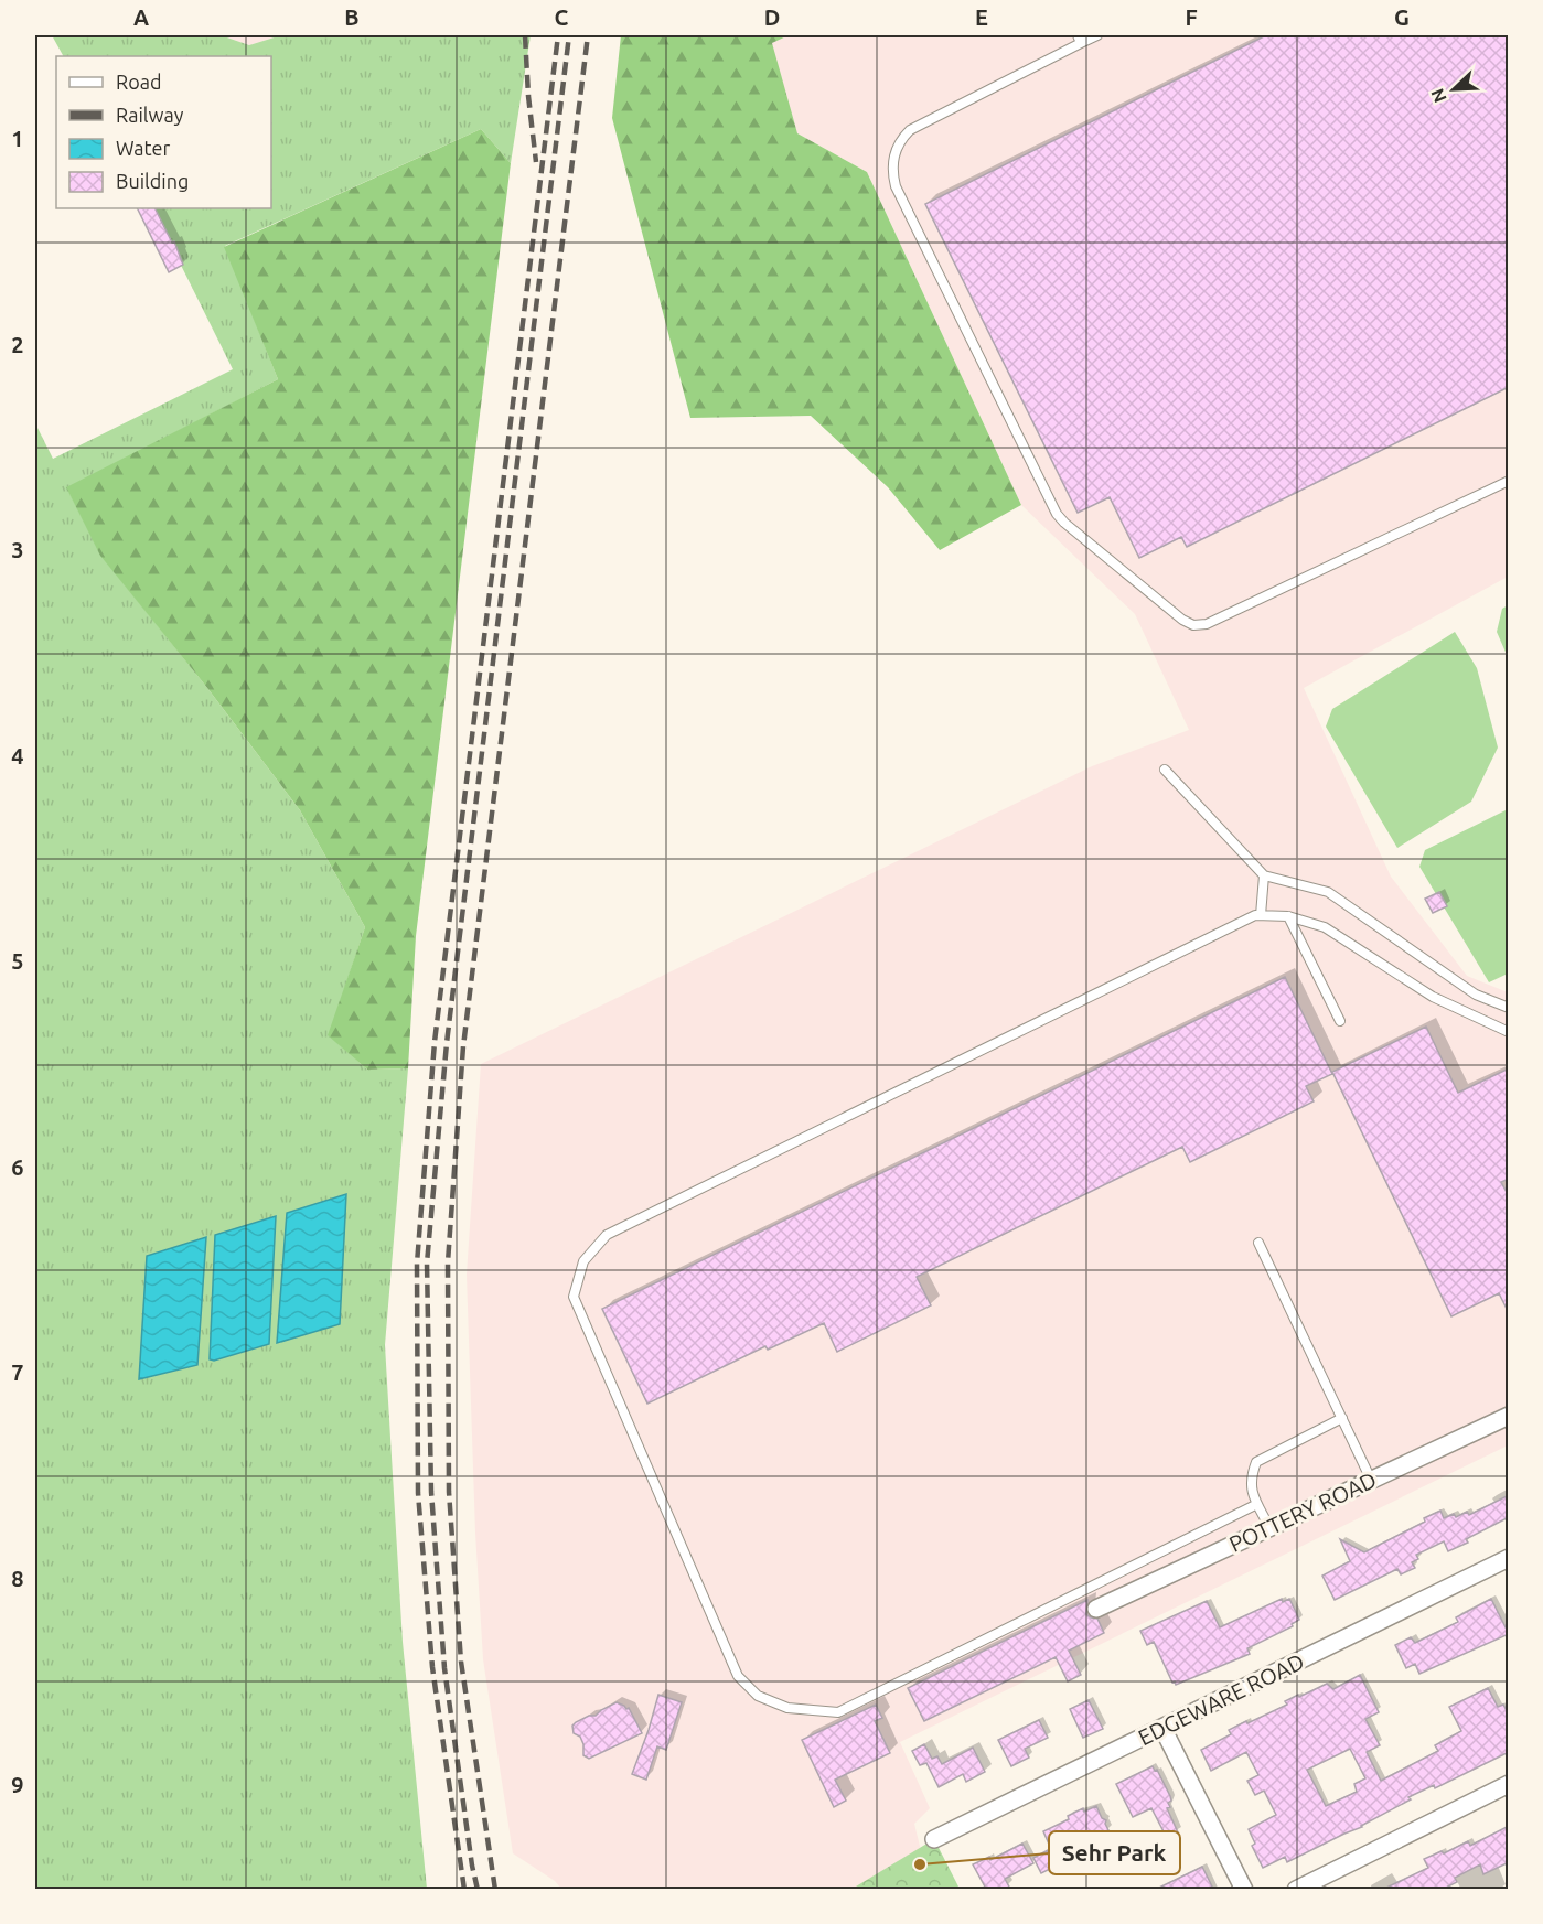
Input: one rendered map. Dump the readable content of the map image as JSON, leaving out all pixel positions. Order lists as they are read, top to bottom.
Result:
{
  "streets": {
    "street": ["POTTERY ROAD", "EDGEWARE ROAD"]
  },
  "places": ["Sehr Park"],
  "legend": [
    "Road",
    "Railway",
    "Water",
    "Building"
  ],
  "north": "bottom left",
  "grid": {
    "columns": [
      "A",
      "B",
      "C",
      "D",
      "E",
      "F",
      "G"
    ],
    "rows": [
      "1",
      "2",
      "3",
      "4",
      "5",
      "6",
      "7",
      "8",
      "9"
    ]
  }
}
